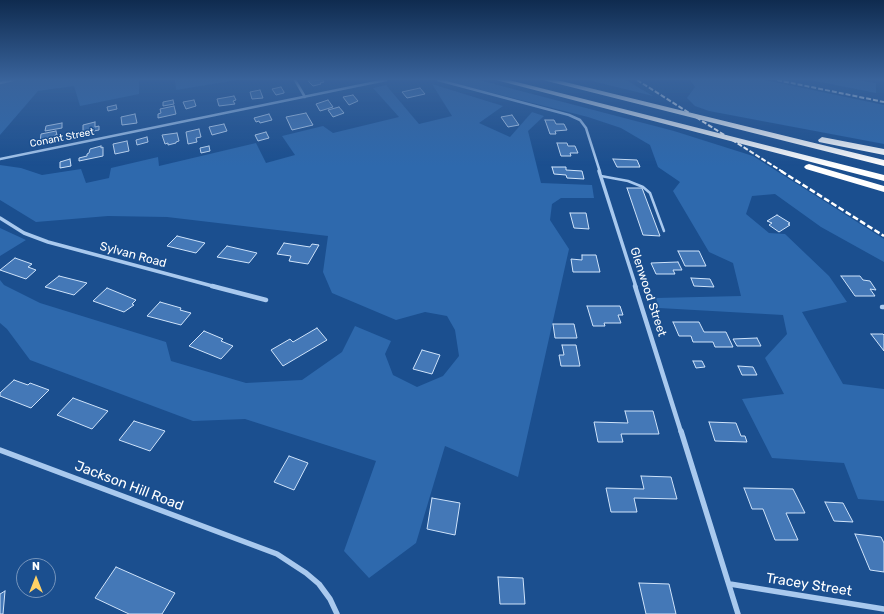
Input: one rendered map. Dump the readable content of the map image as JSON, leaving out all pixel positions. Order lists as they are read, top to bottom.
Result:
{
  "streets": {
    "street": [
      "Conant Street",
      "Sylvan Road",
      "Glenwood Street",
      "Jackson Hill Road",
      "Tracey Street"
    ]
  },
  "crossings": [
    ["Glenwood Street", "Tracey Street"]
  ],
  "north": "top"
}
